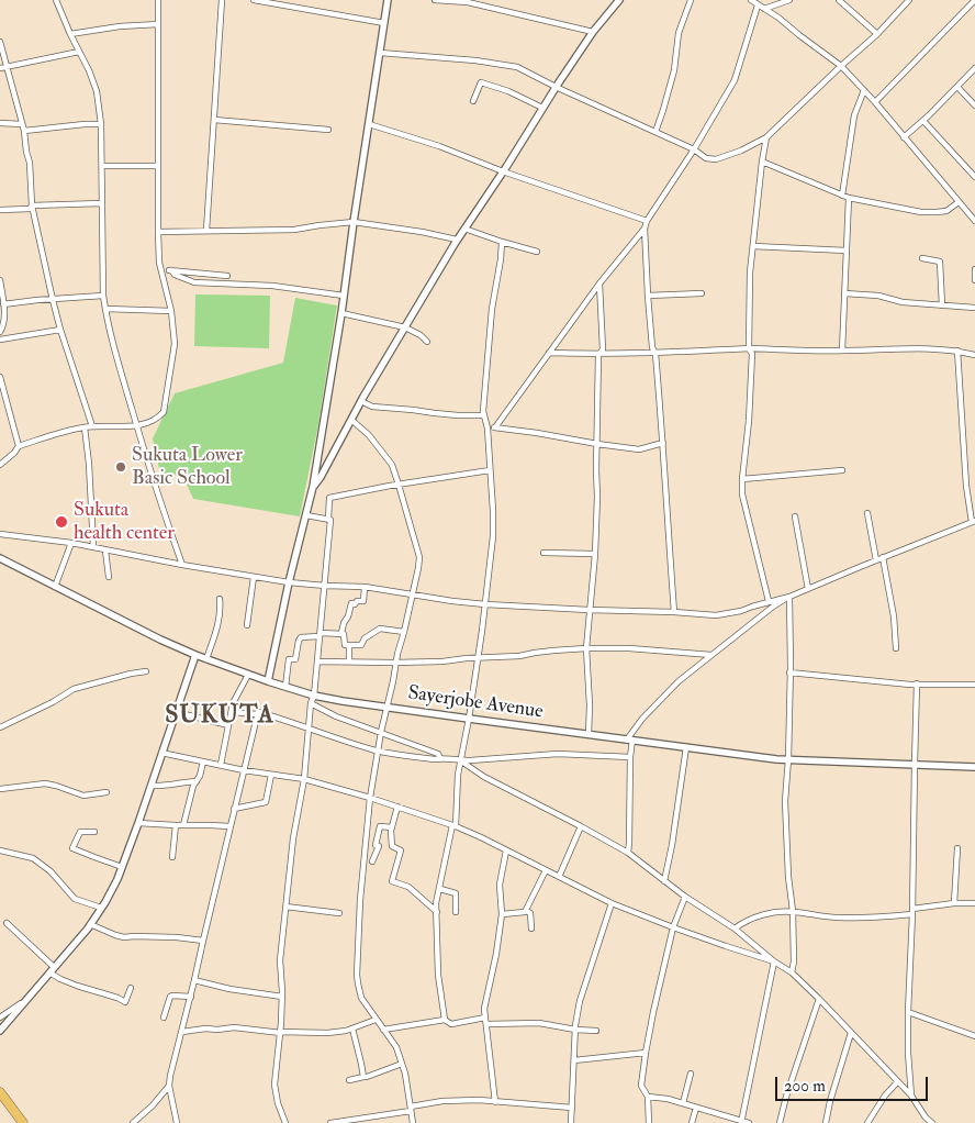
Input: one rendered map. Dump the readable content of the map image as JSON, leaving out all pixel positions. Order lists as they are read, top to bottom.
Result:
{
  "streets": {
    "street": ["Sayerjobe Avenue"]
  },
  "districts": ["SUKUTA"],
  "places": ["Sukuta Lower Basic School", "Sukuta health center"],
  "scale_bar": "200 m"
}
